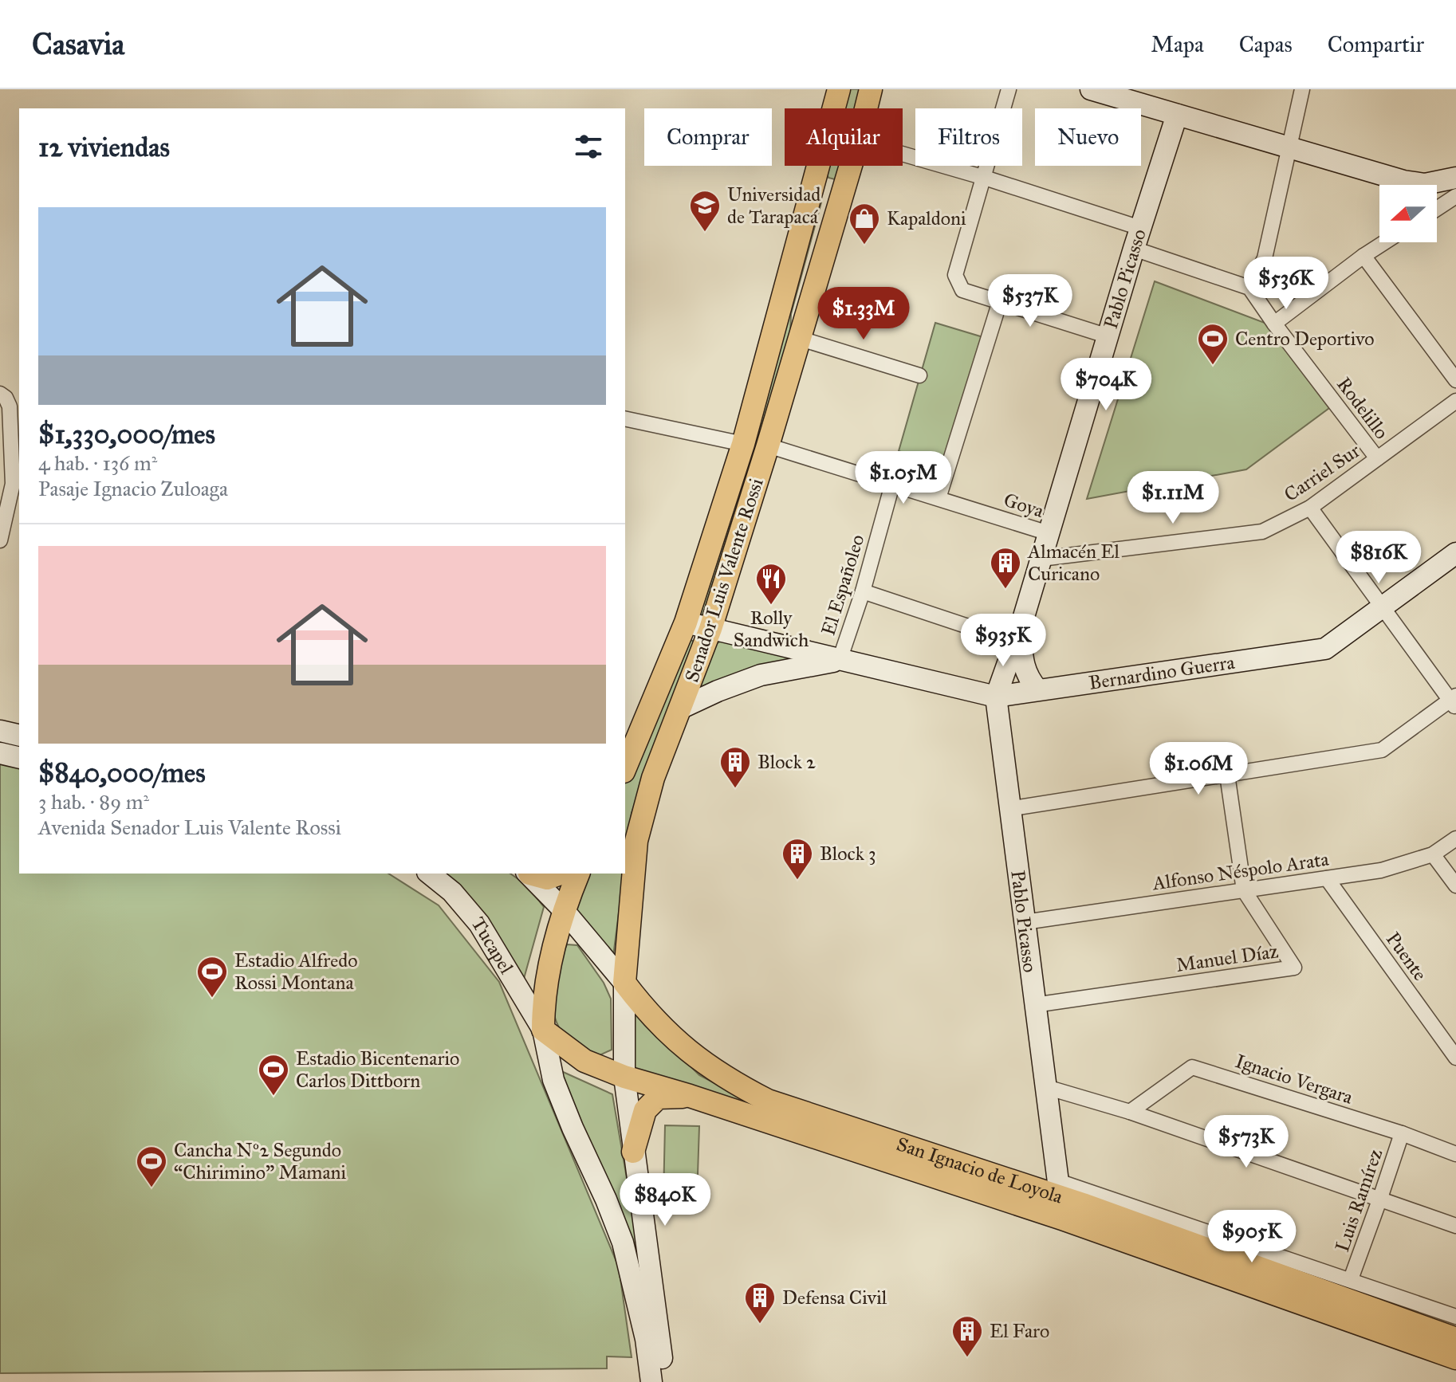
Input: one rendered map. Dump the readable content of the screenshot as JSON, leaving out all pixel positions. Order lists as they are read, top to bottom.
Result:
{
  "streets": {
    "main road": ["Senador Luis Valente Rossi", "San Ignacio de Loyola"],
    "street": [
      "Pablo Picasso",
      "Rodelillo",
      "Carriel Sur",
      "Goya",
      "El Españoleo",
      "Bernardino Guerra",
      "Alfonso Néspolo Arata",
      "Tucapel",
      "Puente",
      "Manuel Díaz",
      "Ignacio Vergara",
      "Luis Ramírez"
    ]
  },
  "crossings": [
    ["Pablo Picasso", "Carriel Sur"],
    ["Pablo Picasso", "Goya"],
    ["Pablo Picasso", "Bernardino Guerra"],
    ["Pablo Picasso", "Alfonso Néspolo Arata"],
    ["Pablo Picasso", "Manuel Díaz"],
    ["Pablo Picasso", "San Ignacio de Loyola"],
    ["Rodelillo", "Carriel Sur"],
    ["Goya", "Senador Luis Valente Rossi"],
    ["Goya", "El Españoleo"],
    ["Senador Luis Valente Rossi", "Bernardino Guerra"],
    ["Senador Luis Valente Rossi", "San Ignacio de Loyola"],
    ["El Españoleo", "Bernardino Guerra"],
    ["Alfonso Néspolo Arata", "Puente"],
    ["Alfonso Néspolo Arata", "Manuel Díaz"],
    ["Tucapel", "San Ignacio de Loyola"],
    ["Ignacio Vergara", "Luis Ramírez"],
    ["San Ignacio de Loyola", "Luis Ramírez"]
  ],
  "places": {
    "school or university": ["Universidad de Tarapacá"],
    "shop": ["Kapaldoni"],
    "sports": [
      "Centro Deportivo",
      "Estadio Alfredo Rossi Montana",
      "Estadio Bicentenario Carlos Dittborn",
      "Cancha Nº2 Segundo “Chirimino” Mamani"
    ],
    "building": [
      "Almacén El Curicano",
      "Block 2",
      "Block 3",
      "Defensa Civil",
      "El Faro"
    ],
    "restaurant": ["Rolly Sandwich"]
  },
  "north": "left",
  "page": {
    "header": "Casavia",
    "nav": ["Mapa", "Capas", "Compartir"],
    "chip": [
      "Comprar",
      "Alquilar",
      "Filtros",
      "Nuevo"
    ],
    "heading": "12 viviendas",
    "list": [
      {
        "name": "$1,330,000/mes",
        "note": "4 hab. · 136 m² · Pasaje Ignacio Zuloaga"
      },
      {
        "name": "$840,000/mes",
        "note": "3 hab. · 89 m² · Avenida Senador Luis Valente Rossi"
      }
    ],
    "price": [
      "$536K",
      "$537K",
      "$1.33M",
      "$704K",
      "$1.05M",
      "$1.11M",
      "$816K",
      "$935K",
      "$1.06M",
      "$573K",
      "$840K",
      "$905K"
    ]
  }
}
